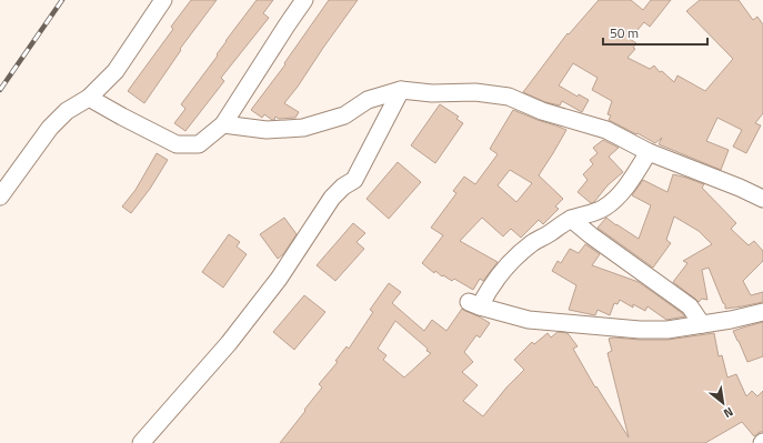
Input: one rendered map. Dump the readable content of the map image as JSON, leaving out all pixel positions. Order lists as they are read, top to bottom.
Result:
{
  "scale_bar": "50 m",
  "north": "bottom right"
}
